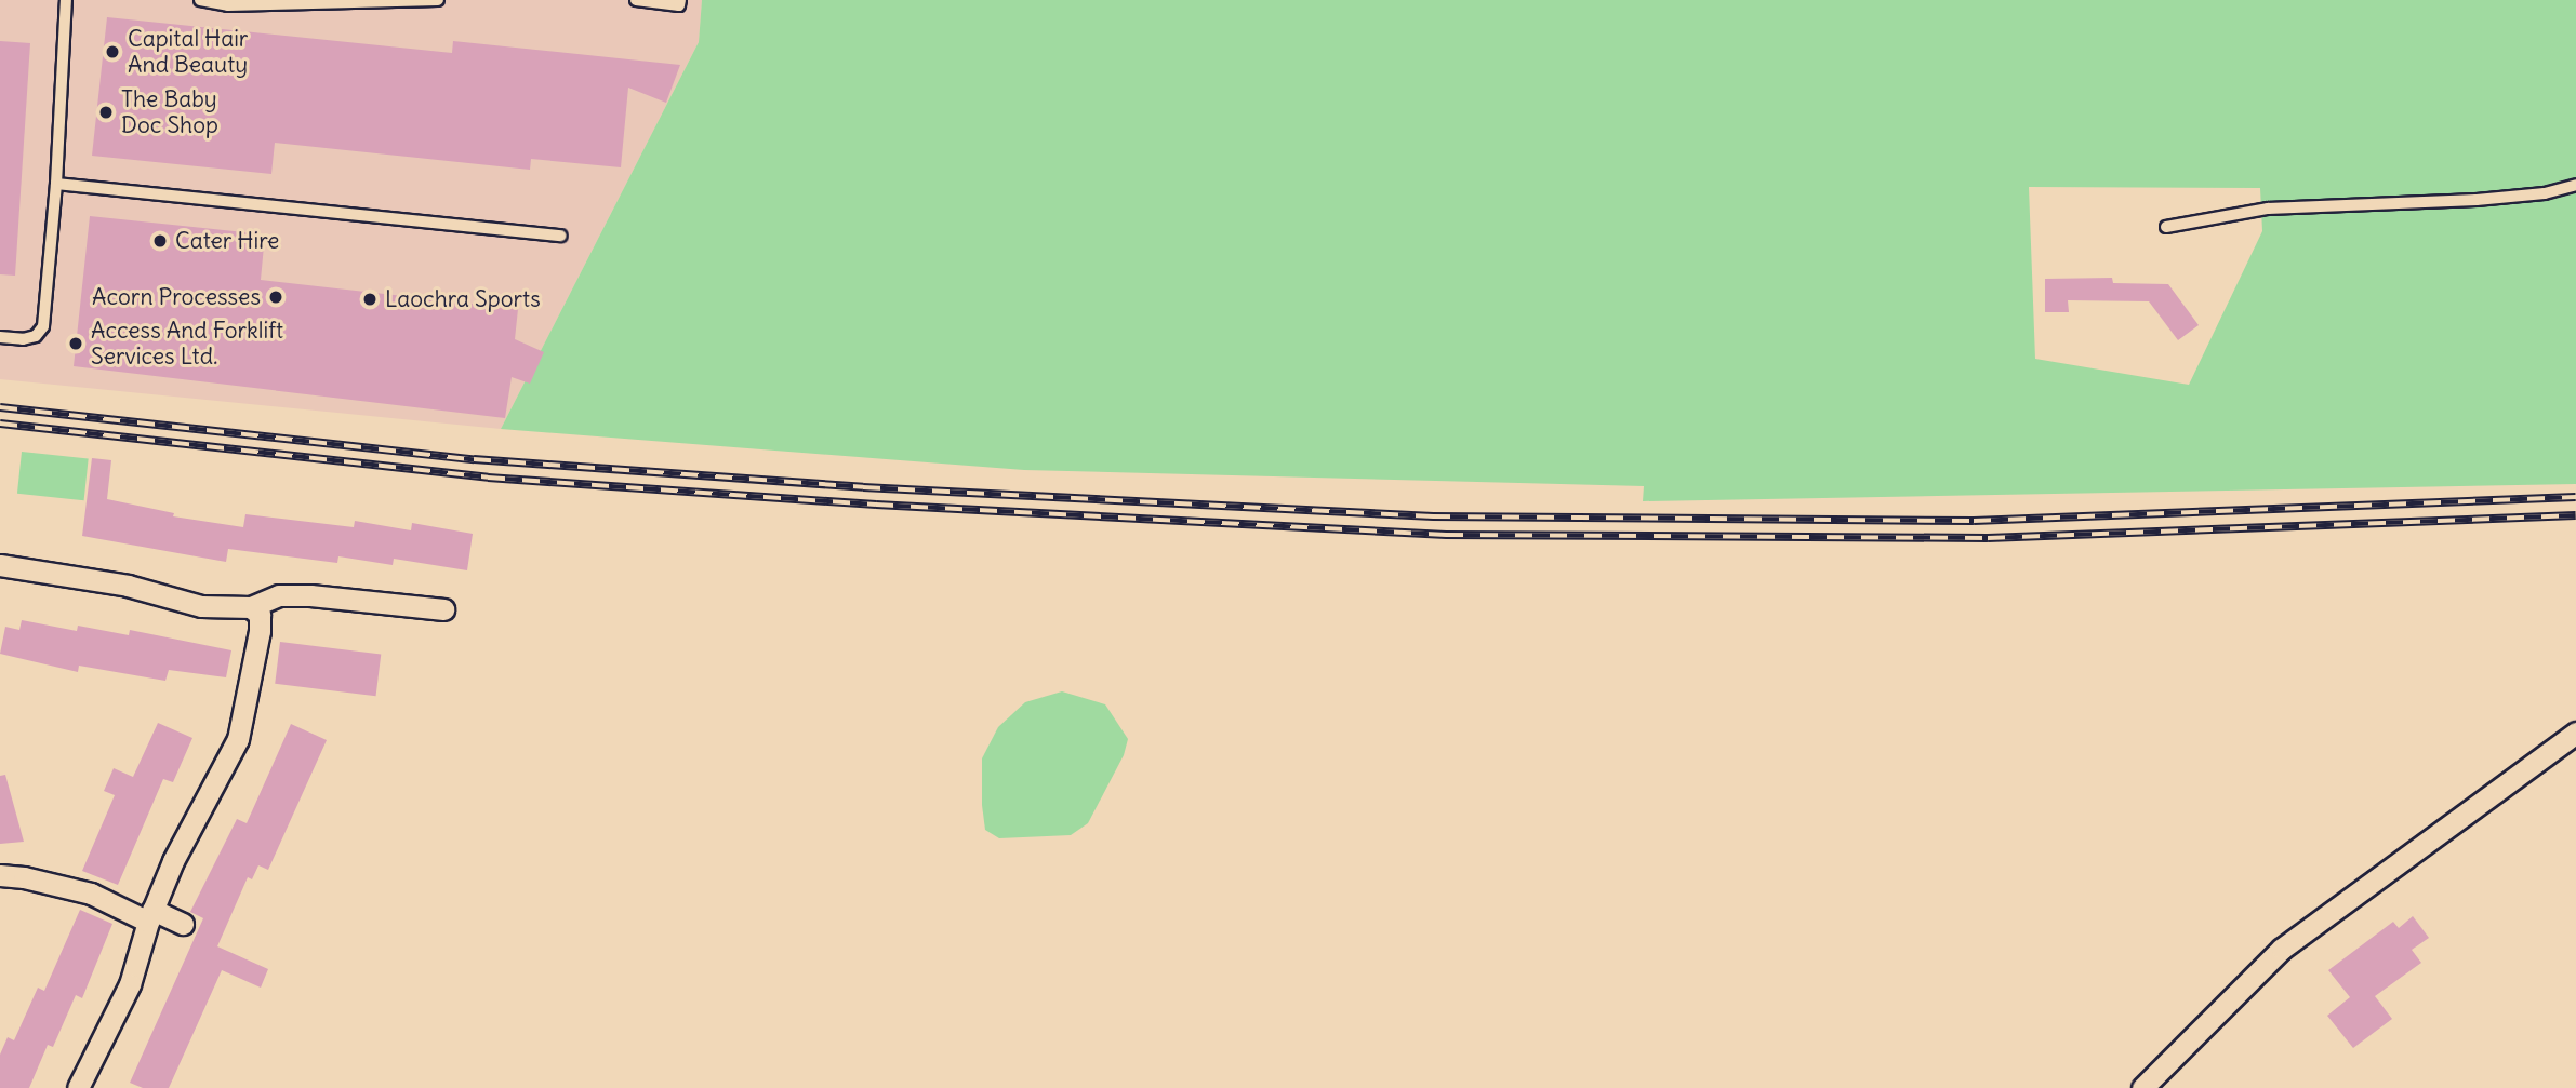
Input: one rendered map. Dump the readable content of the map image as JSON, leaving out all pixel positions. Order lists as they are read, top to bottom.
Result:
{
  "places": [
    "Capital Hair And Beauty",
    "The Baby Doc Shop",
    "Cater Hire",
    "Acorn Processes",
    "Laochra Sports",
    "Access And Forklift Services Ltd."
  ]
}
